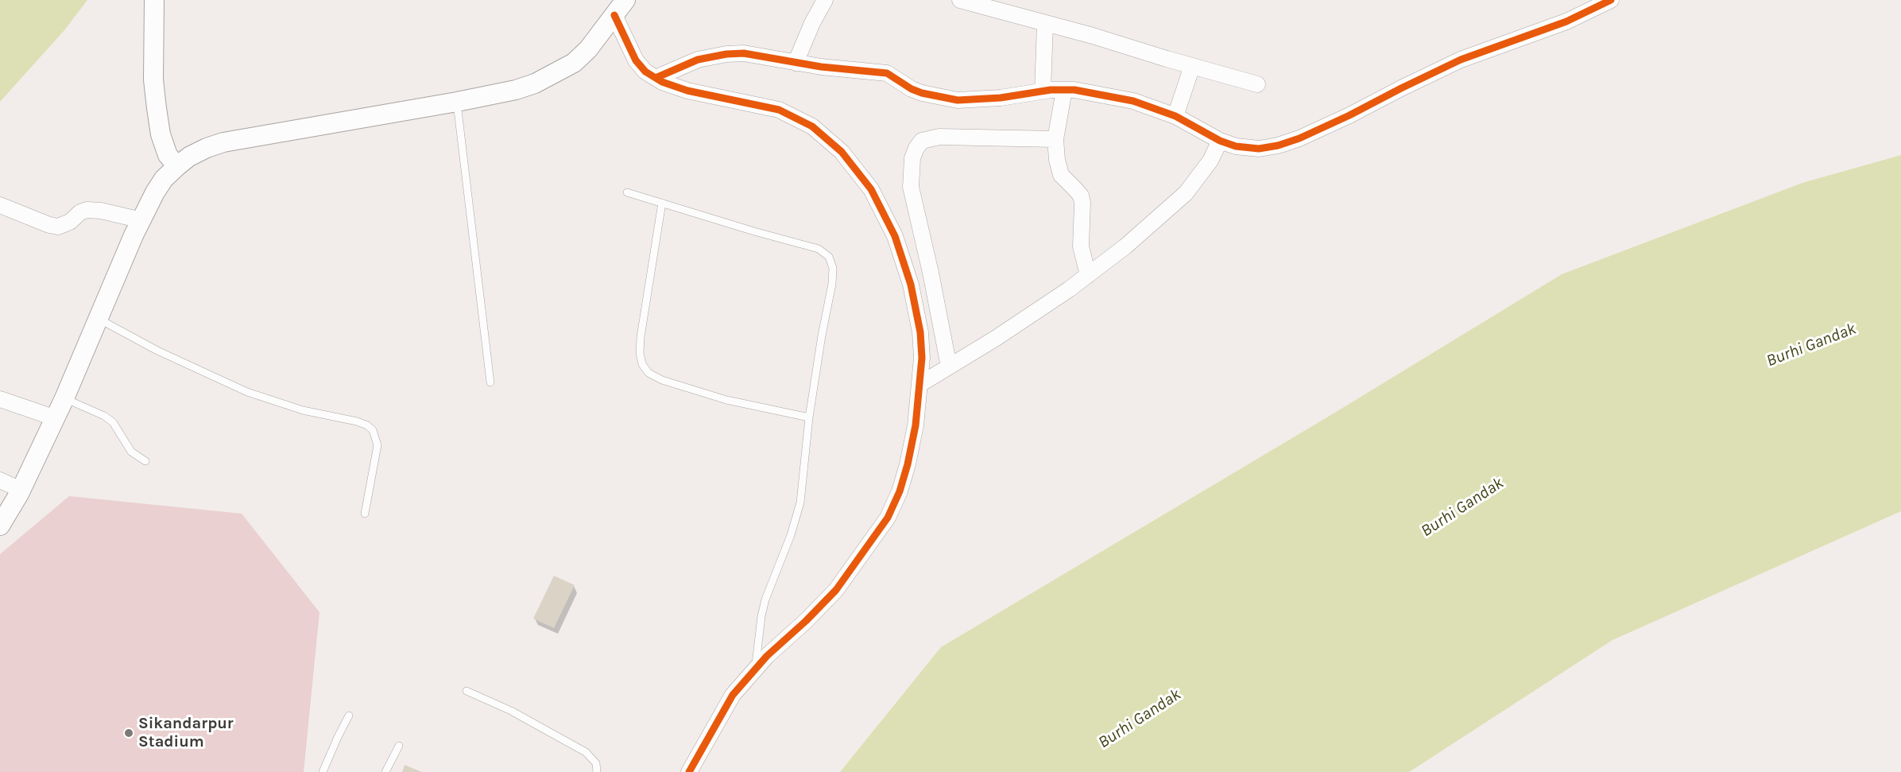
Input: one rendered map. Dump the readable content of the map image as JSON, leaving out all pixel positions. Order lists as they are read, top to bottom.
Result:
{
  "water": ["Burhi Gandak"],
  "places": ["Sikandarpur Stadium"]
}
